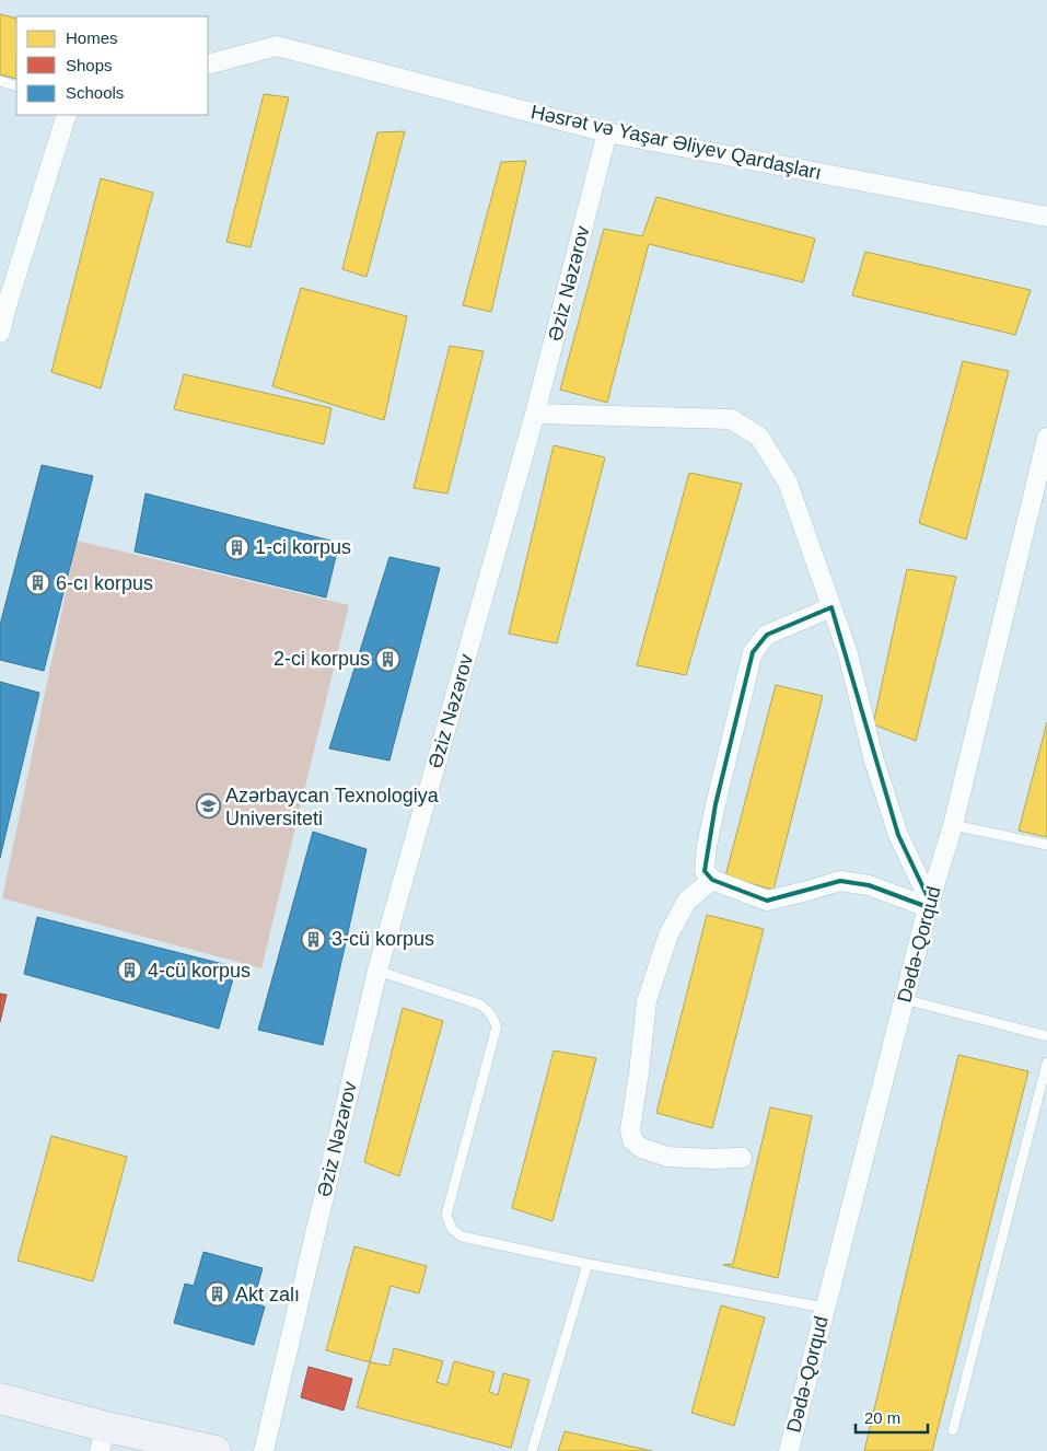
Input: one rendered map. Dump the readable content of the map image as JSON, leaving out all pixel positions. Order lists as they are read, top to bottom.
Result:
{
  "streets": {
    "street": ["Həsrət və Yaşar Əliyev Qardaşları", "Əziz Nəzərov", "Dədə-Qorqud"]
  },
  "crossings": [
    ["Həsrət və Yaşar Əliyev Qardaşları", "Əziz Nəzərov"]
  ],
  "places": {
    "building": [
      "1-ci korpus",
      "6-cı korpus",
      "2-ci korpus",
      "3-cü korpus",
      "4-cü korpus",
      "Akt zalı"
    ],
    "school or university": ["Azərbaycan Texnologiya Universiteti"]
  },
  "legend": ["Homes", "Shops", "Schools"],
  "scale_bar": "20 m"
}
